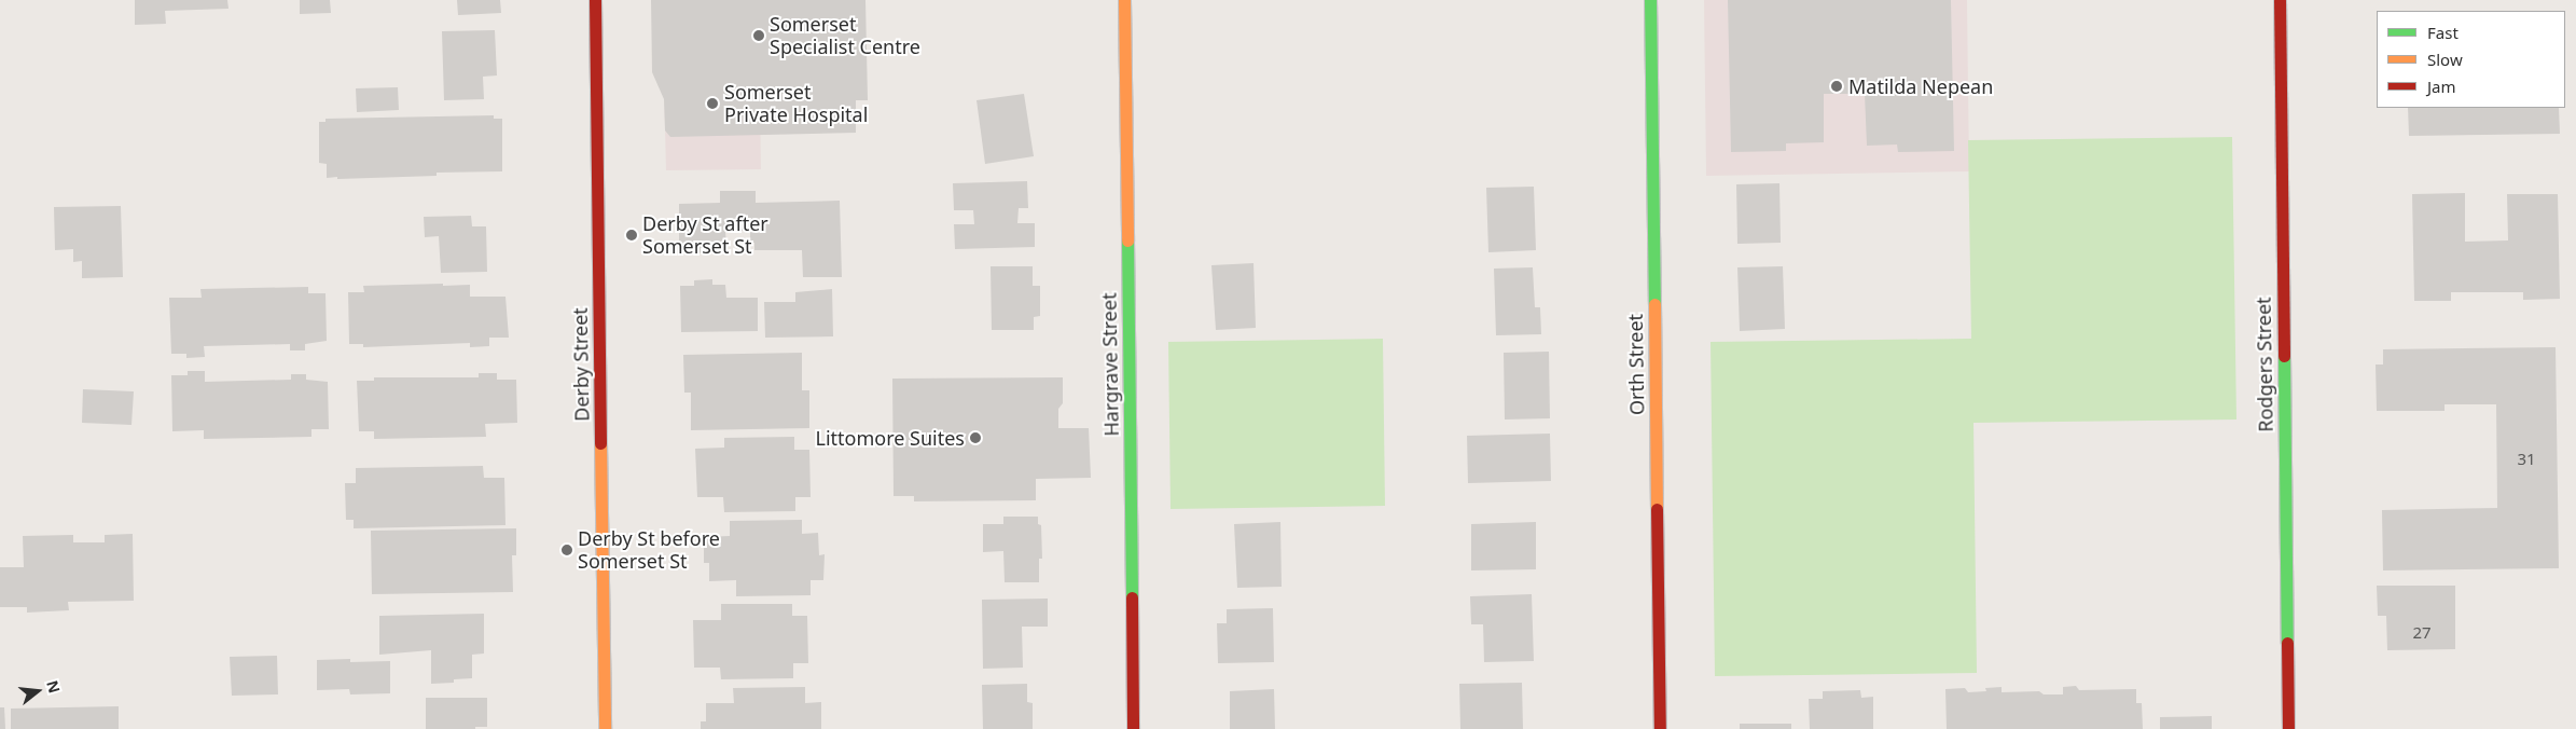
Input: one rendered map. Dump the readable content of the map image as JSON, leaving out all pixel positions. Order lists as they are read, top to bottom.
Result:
{
  "streets": {
    "street": [
      "Derby Street",
      "Hargrave Street",
      "Orth Street",
      "Rodgers Street"
    ]
  },
  "places": [
    "Somerset Specialist Centre",
    "Matilda Nepean",
    "Somerset Private Hospital",
    "Derby St after Somerset St",
    "Littomore Suites",
    "Derby St before Somerset St"
  ],
  "house_numbers": ["31", "27"],
  "legend": ["Fast", "Slow", "Jam"],
  "north": "right"
}
